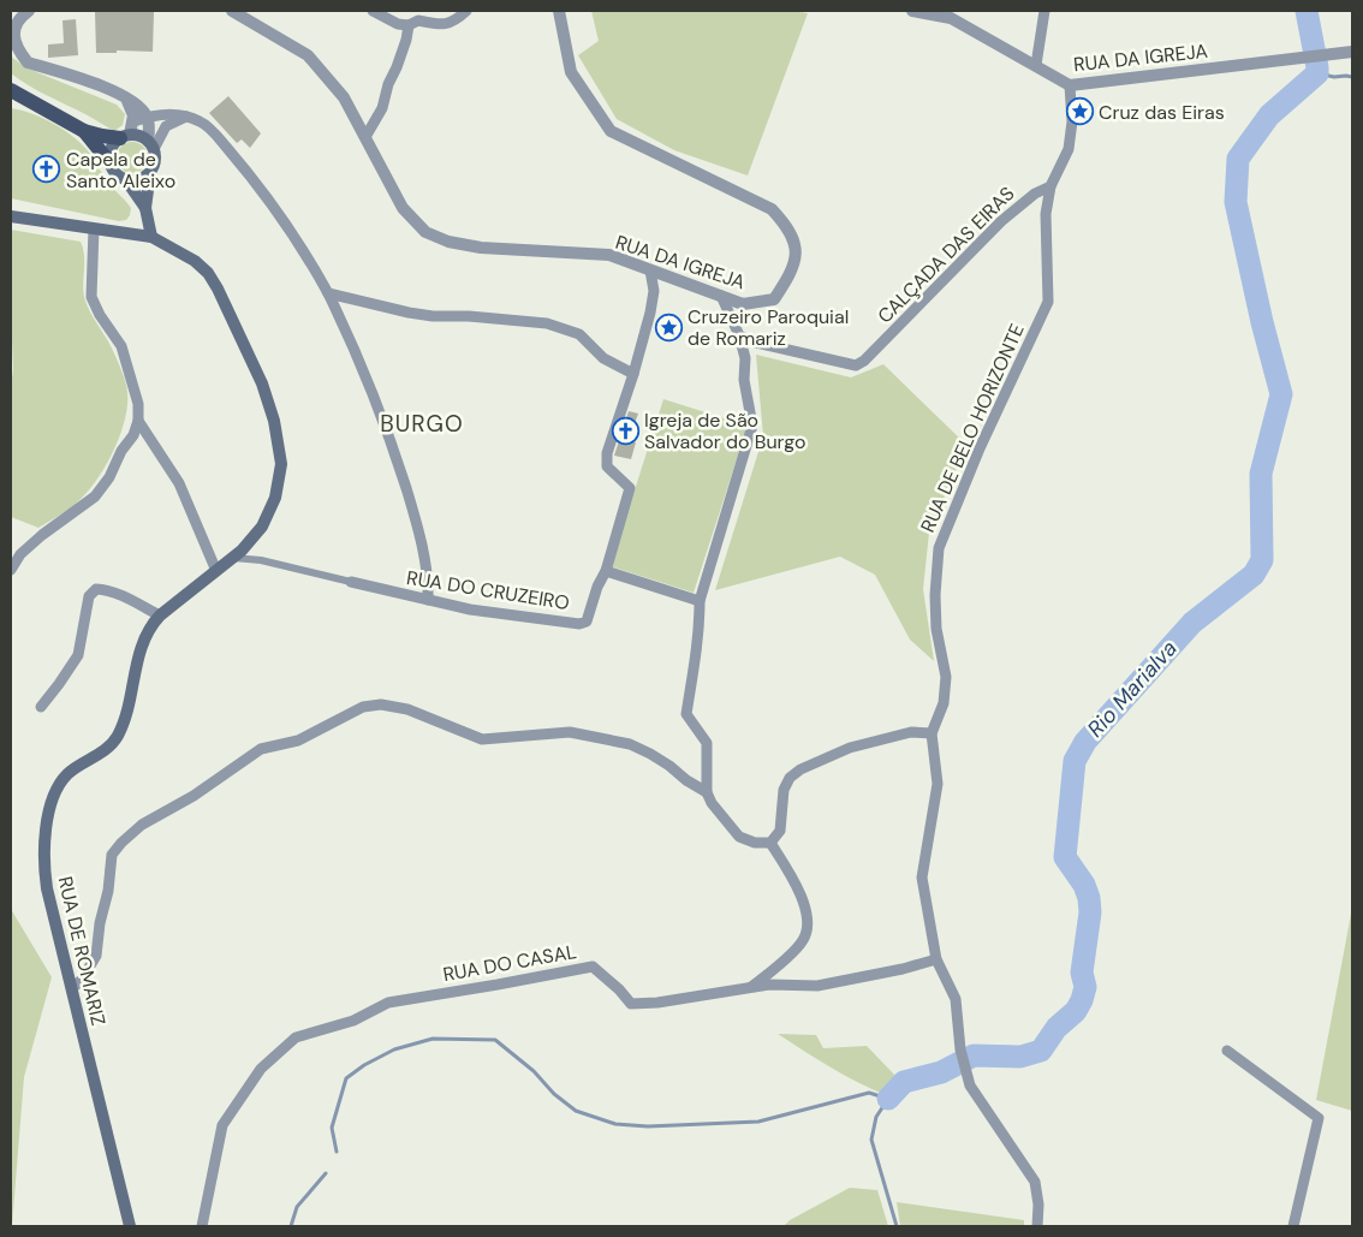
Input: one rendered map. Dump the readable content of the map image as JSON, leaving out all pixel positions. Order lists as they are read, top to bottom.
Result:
{
  "streets": {
    "main road": ["RUA DE ROMARIZ"],
    "street": [
      "RUA DA IGREJA",
      "CALÇADA DAS EIRAS",
      "RUA DE BELO HORIZONTE",
      "RUA DO CRUZEIRO",
      "RUA DO CASAL"
    ]
  },
  "crossings": [
    ["RUA DA IGREJA", "RUA DE BELO HORIZONTE"],
    ["CALÇADA DAS EIRAS", "RUA DE BELO HORIZONTE"],
    ["RUA DE BELO HORIZONTE", "RUA DO CASAL"],
    ["RUA DO CRUZEIRO", "RUA DE ROMARIZ"]
  ],
  "districts": ["BURGO"],
  "water": ["Rio Marialva"],
  "places": {
    "place": ["Cruz das Eiras", "Cruzeiro Paroquial de Romariz"],
    "church": ["Capela de Santo Aleixo", "Igreja de São Salvador do Burgo"]
  }
}
